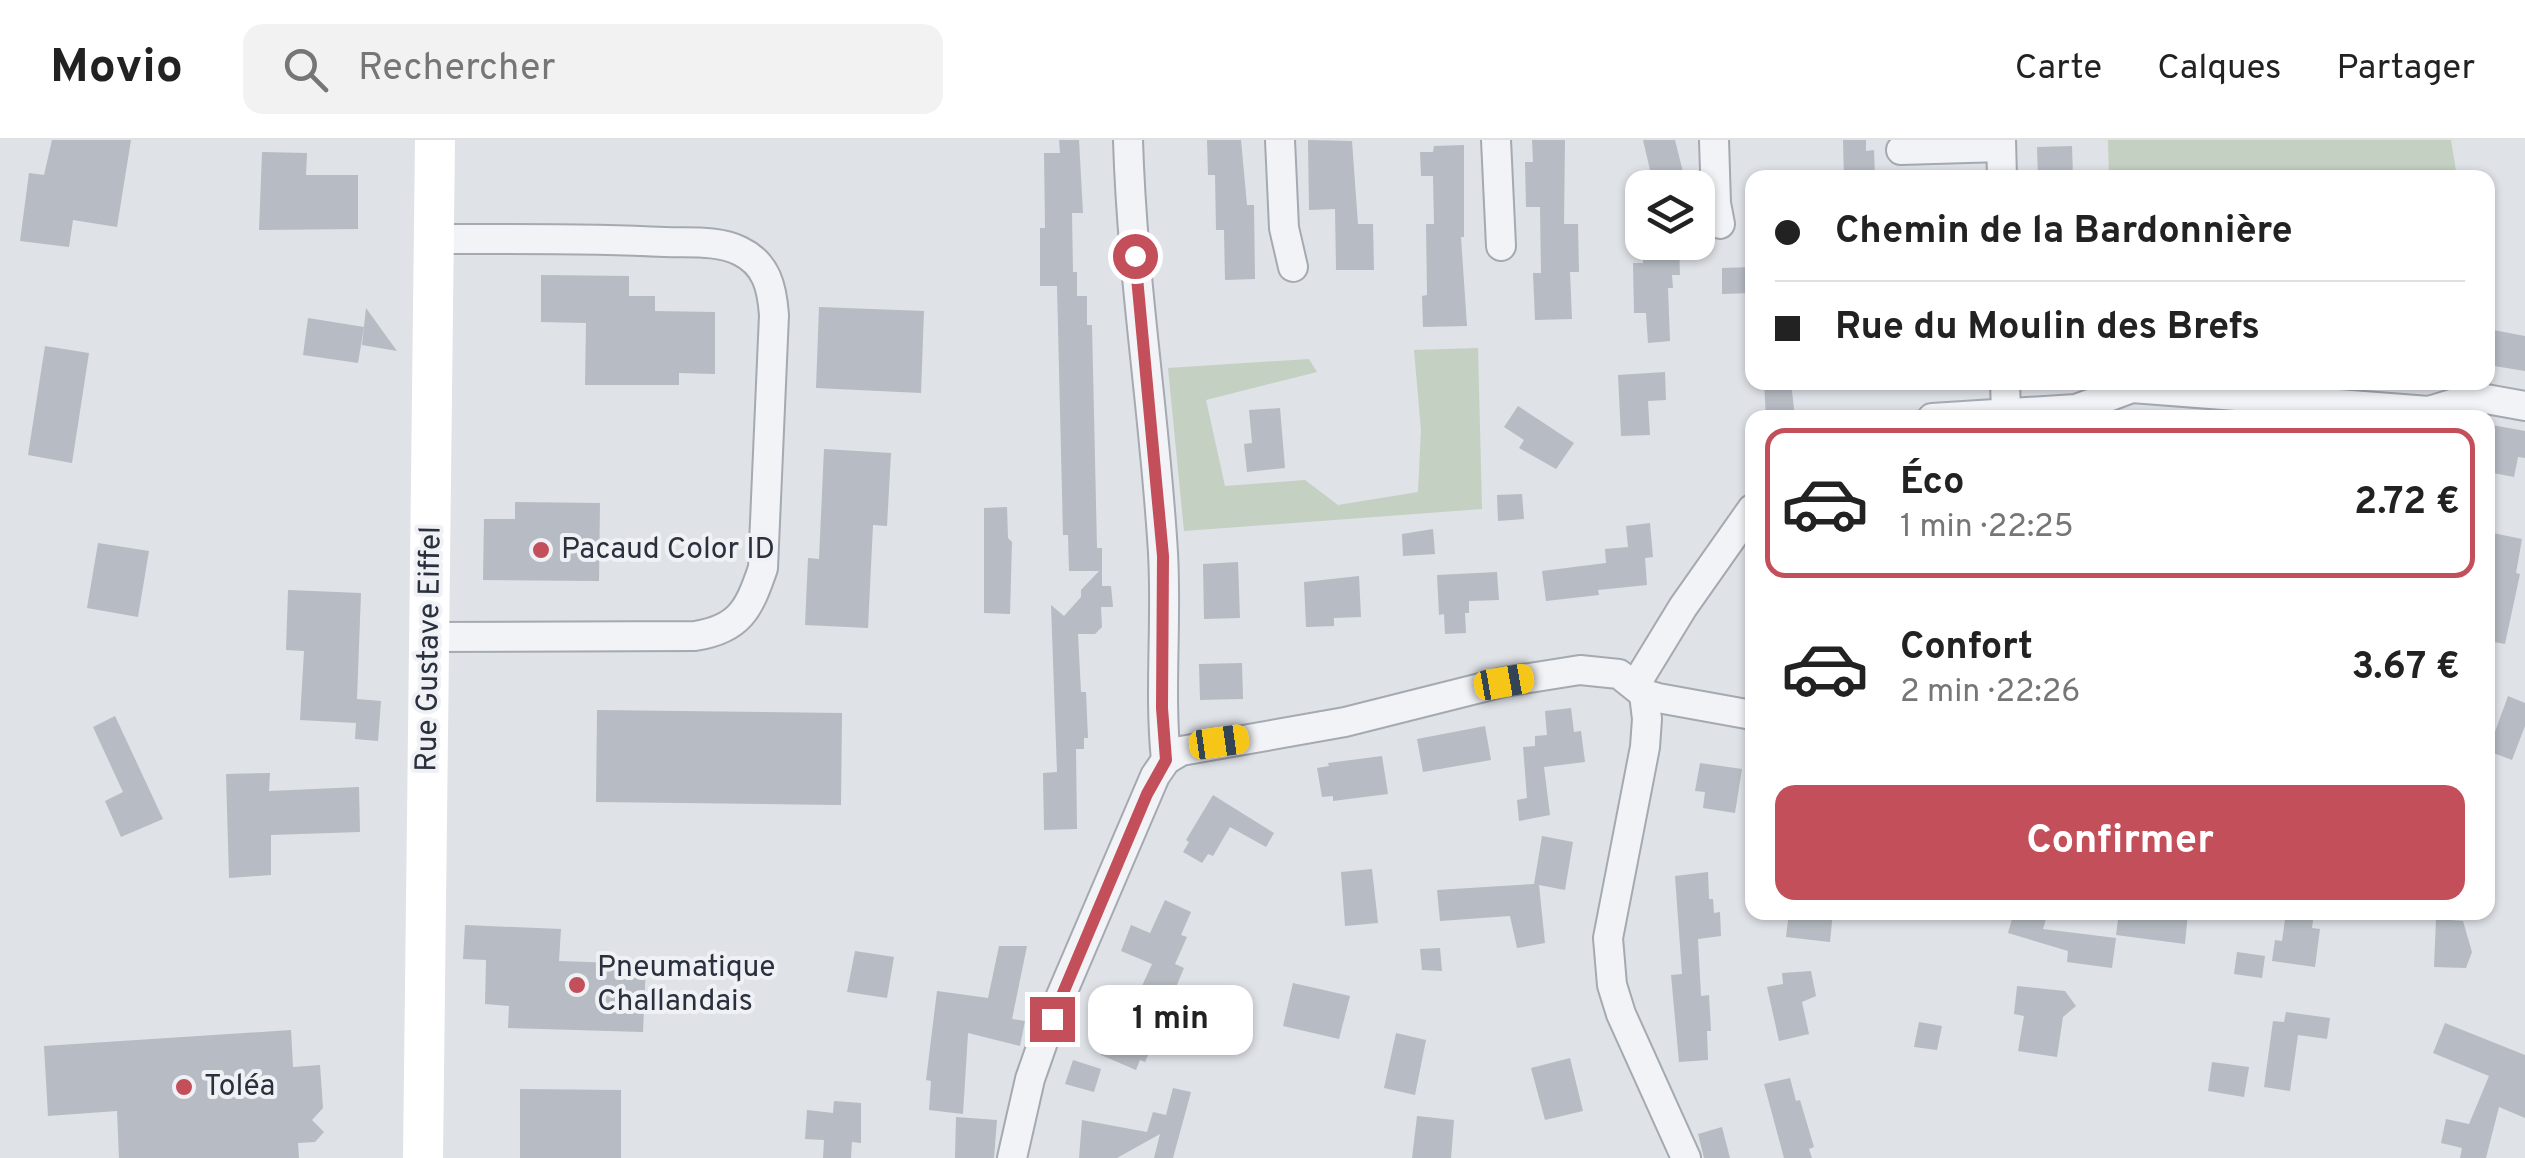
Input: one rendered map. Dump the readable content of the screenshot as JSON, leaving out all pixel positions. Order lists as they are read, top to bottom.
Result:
{
  "streets": {
    "street": ["Rue Gustave Eiffel"]
  },
  "places": ["Pacaud Color ID", "Pneumatique Challandais", "Toléa"],
  "page": {
    "header": "Movio",
    "search": "Rechercher",
    "nav": ["Carte", "Calques", "Partager"],
    "banner": ["Chemin de la Bardonnière", "Rue du Moulin des Brefs"],
    "list": [
      {
        "name": "Éco",
        "note": "1 min · 22:25",
        "value": "2.72 €"
      },
      {
        "name": "Confort",
        "note": "2 min · 22:26",
        "value": "3.67 €"
      }
    ],
    "buttons": "Confirmer",
    "bubble": "1 min"
  }
}
